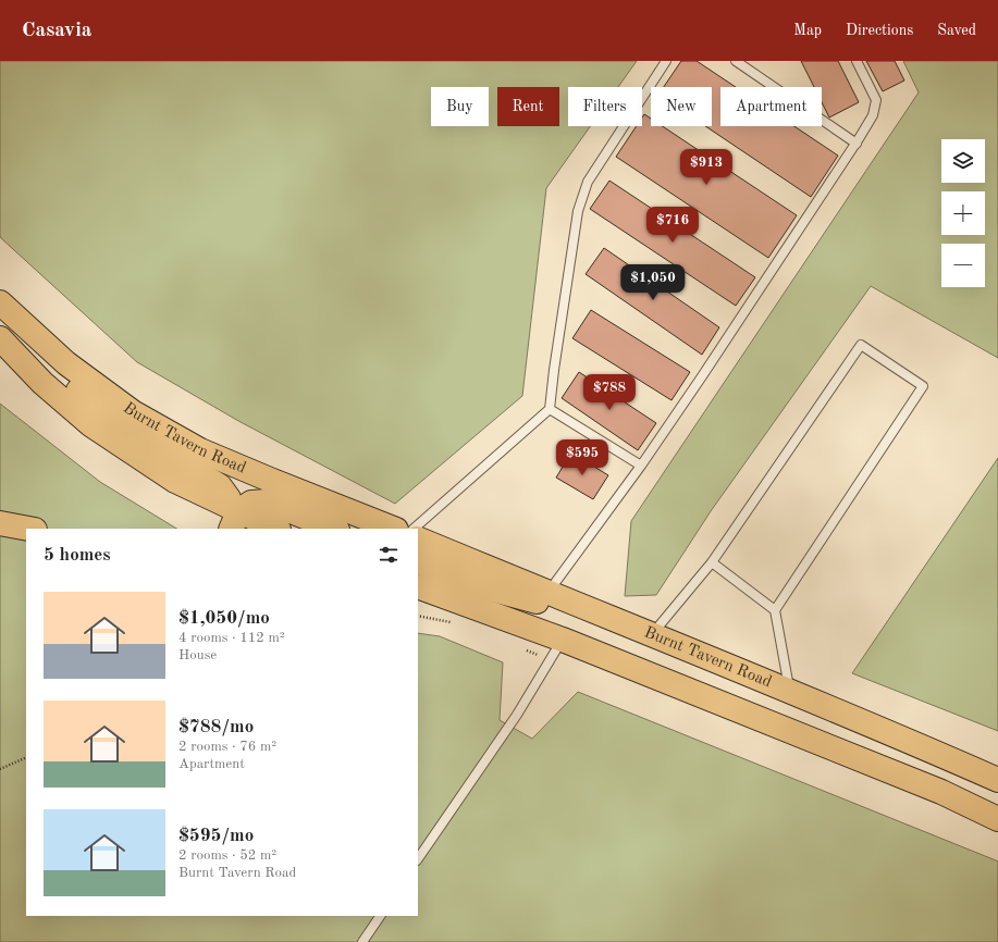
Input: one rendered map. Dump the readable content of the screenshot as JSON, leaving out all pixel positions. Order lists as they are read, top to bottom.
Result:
{
  "streets": {
    "main road": ["Burnt Tavern Road"]
  },
  "page": {
    "header": "Casavia",
    "nav": ["Map", "Directions", "Saved"],
    "chip": [
      "Buy",
      "Rent",
      "Filters",
      "New",
      "Apartment"
    ],
    "map_buttons": ["+", "−"],
    "price": [
      "$913",
      "$716",
      "$1,050",
      "$788",
      "$595"
    ],
    "heading": "5 homes",
    "list": [
      {
        "name": "$1,050/mo",
        "note": "4 rooms · 112 m² · House"
      },
      {
        "name": "$788/mo",
        "note": "2 rooms · 76 m² · Apartment"
      },
      {
        "name": "$595/mo",
        "note": "2 rooms · 52 m² · Burnt Tavern Road"
      }
    ]
  }
}
